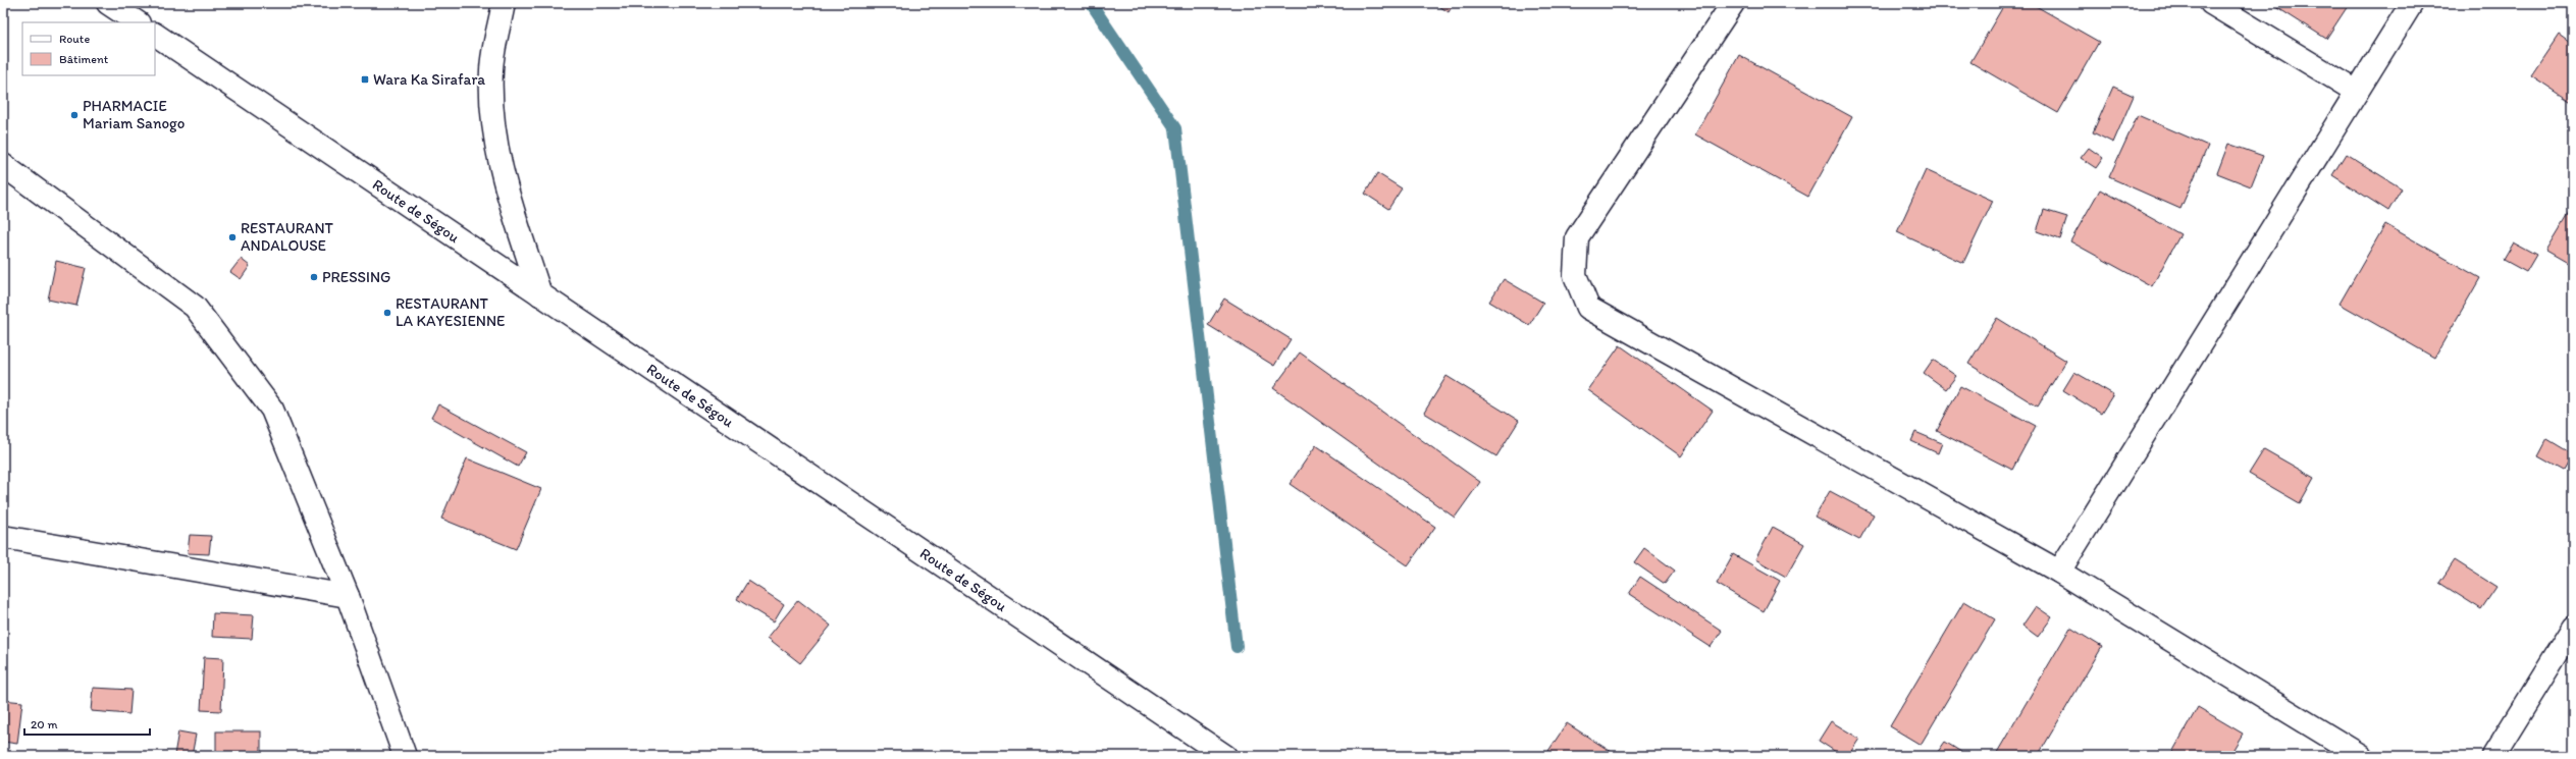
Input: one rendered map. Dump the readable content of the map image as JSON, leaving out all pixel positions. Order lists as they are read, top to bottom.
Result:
{
  "streets": {
    "main road": ["Route de Ségou"]
  },
  "places": {
    "transit": ["Wara Ka Sirafara"],
    "other": [
      "PHARMACIE Mariam Sanogo",
      "RESTAURANT ANDALOUSE",
      "PRESSING",
      "RESTAURANT LA KAYESIENNE"
    ]
  },
  "legend": ["Route", "Bâtiment"],
  "scale_bar": "20 m"
}
